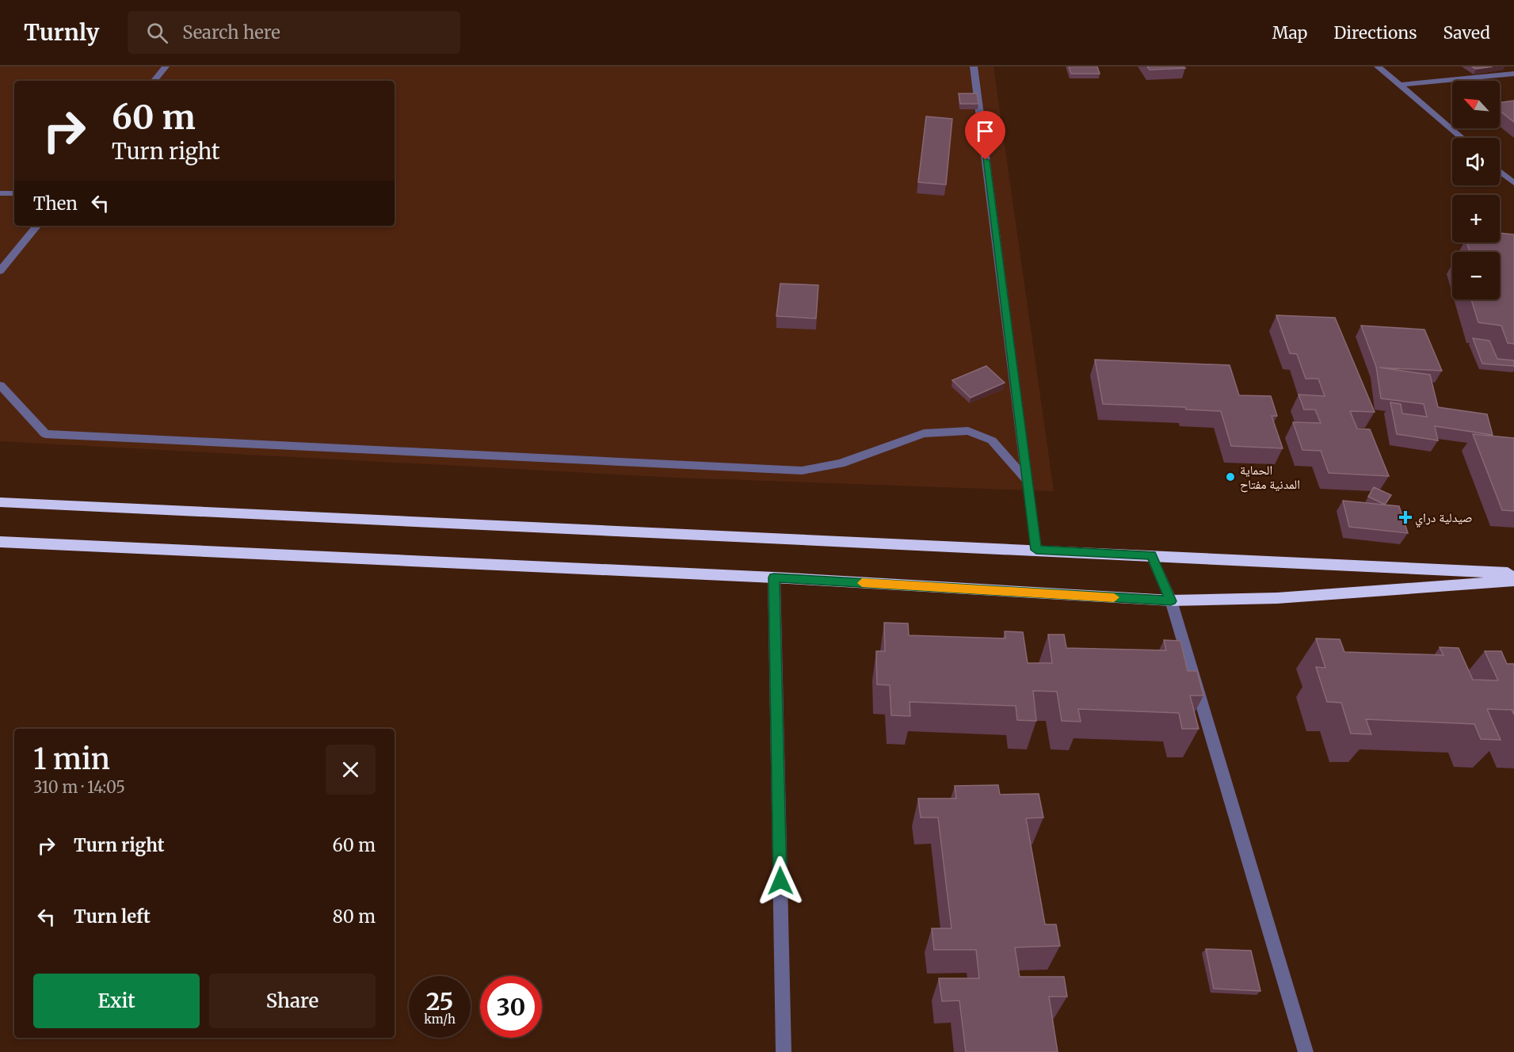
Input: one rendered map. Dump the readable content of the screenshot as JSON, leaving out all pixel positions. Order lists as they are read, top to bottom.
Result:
{
  "places": {
    "other": ["الحماية المدنية مفتاح"],
    "health": ["صيدلية دراي"]
  },
  "north": "top left",
  "page": {
    "header": "Turnly",
    "search": "Search here",
    "nav": ["Map", "Directions", "Saved"],
    "map_buttons": ["+", "−"],
    "turn": ["60 m", "Turn right"],
    "then": "Then",
    "heading": ["1 min", "310 m · 14:05"],
    "list": [
      {
        "name": "Turn right",
        "value": "60 m"
      },
      {
        "name": "Turn left",
        "value": "80 m"
      }
    ],
    "buttons": ["Exit", "Share"],
    "speed": "25 km/h",
    "limit": "30"
  }
}
